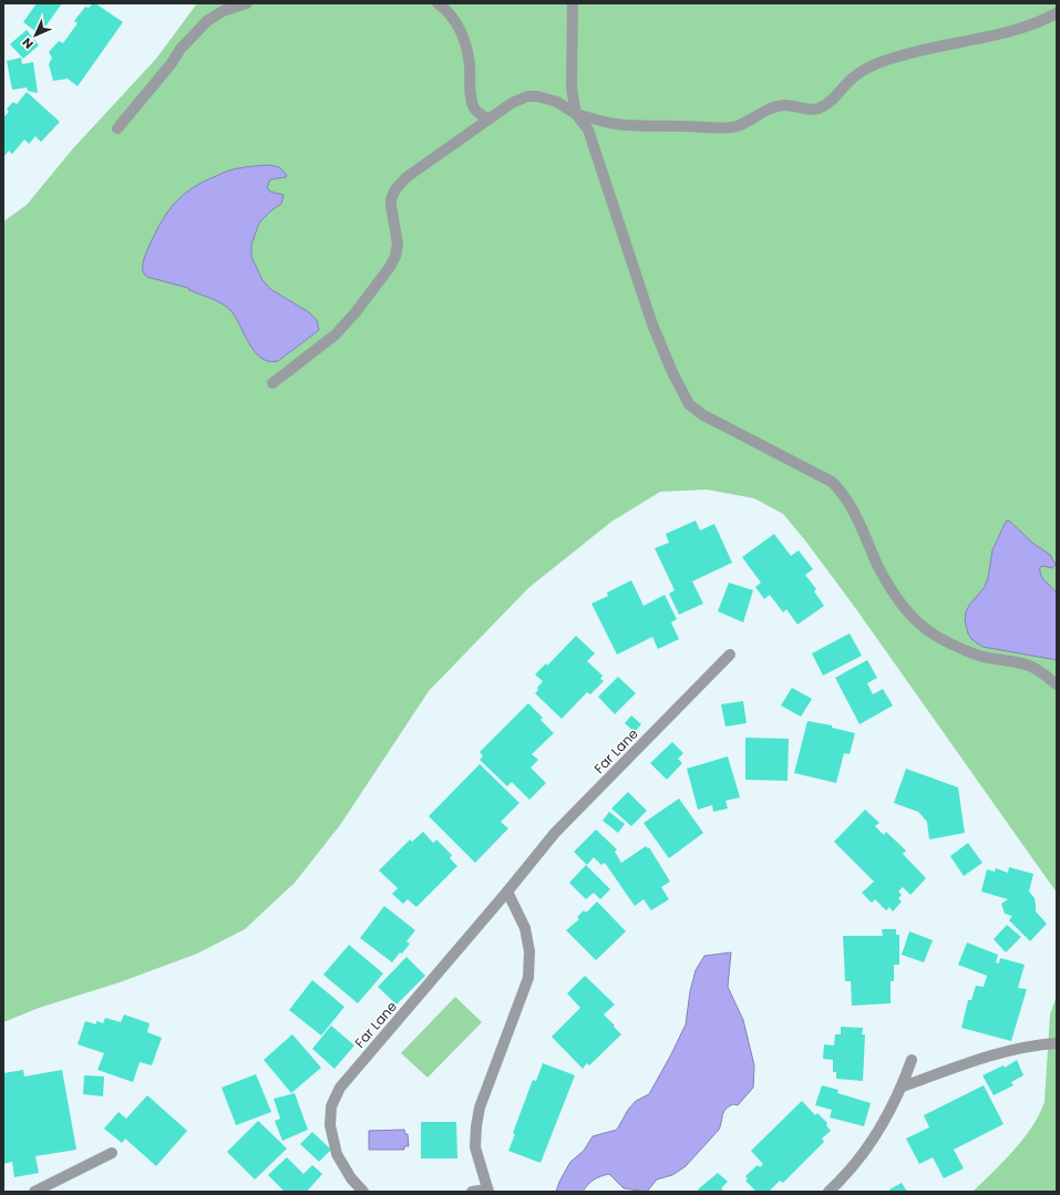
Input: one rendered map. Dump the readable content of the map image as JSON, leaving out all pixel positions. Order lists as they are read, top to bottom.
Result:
{
  "streets": {
    "street": ["Far Lane"]
  },
  "north": "bottom left"
}
